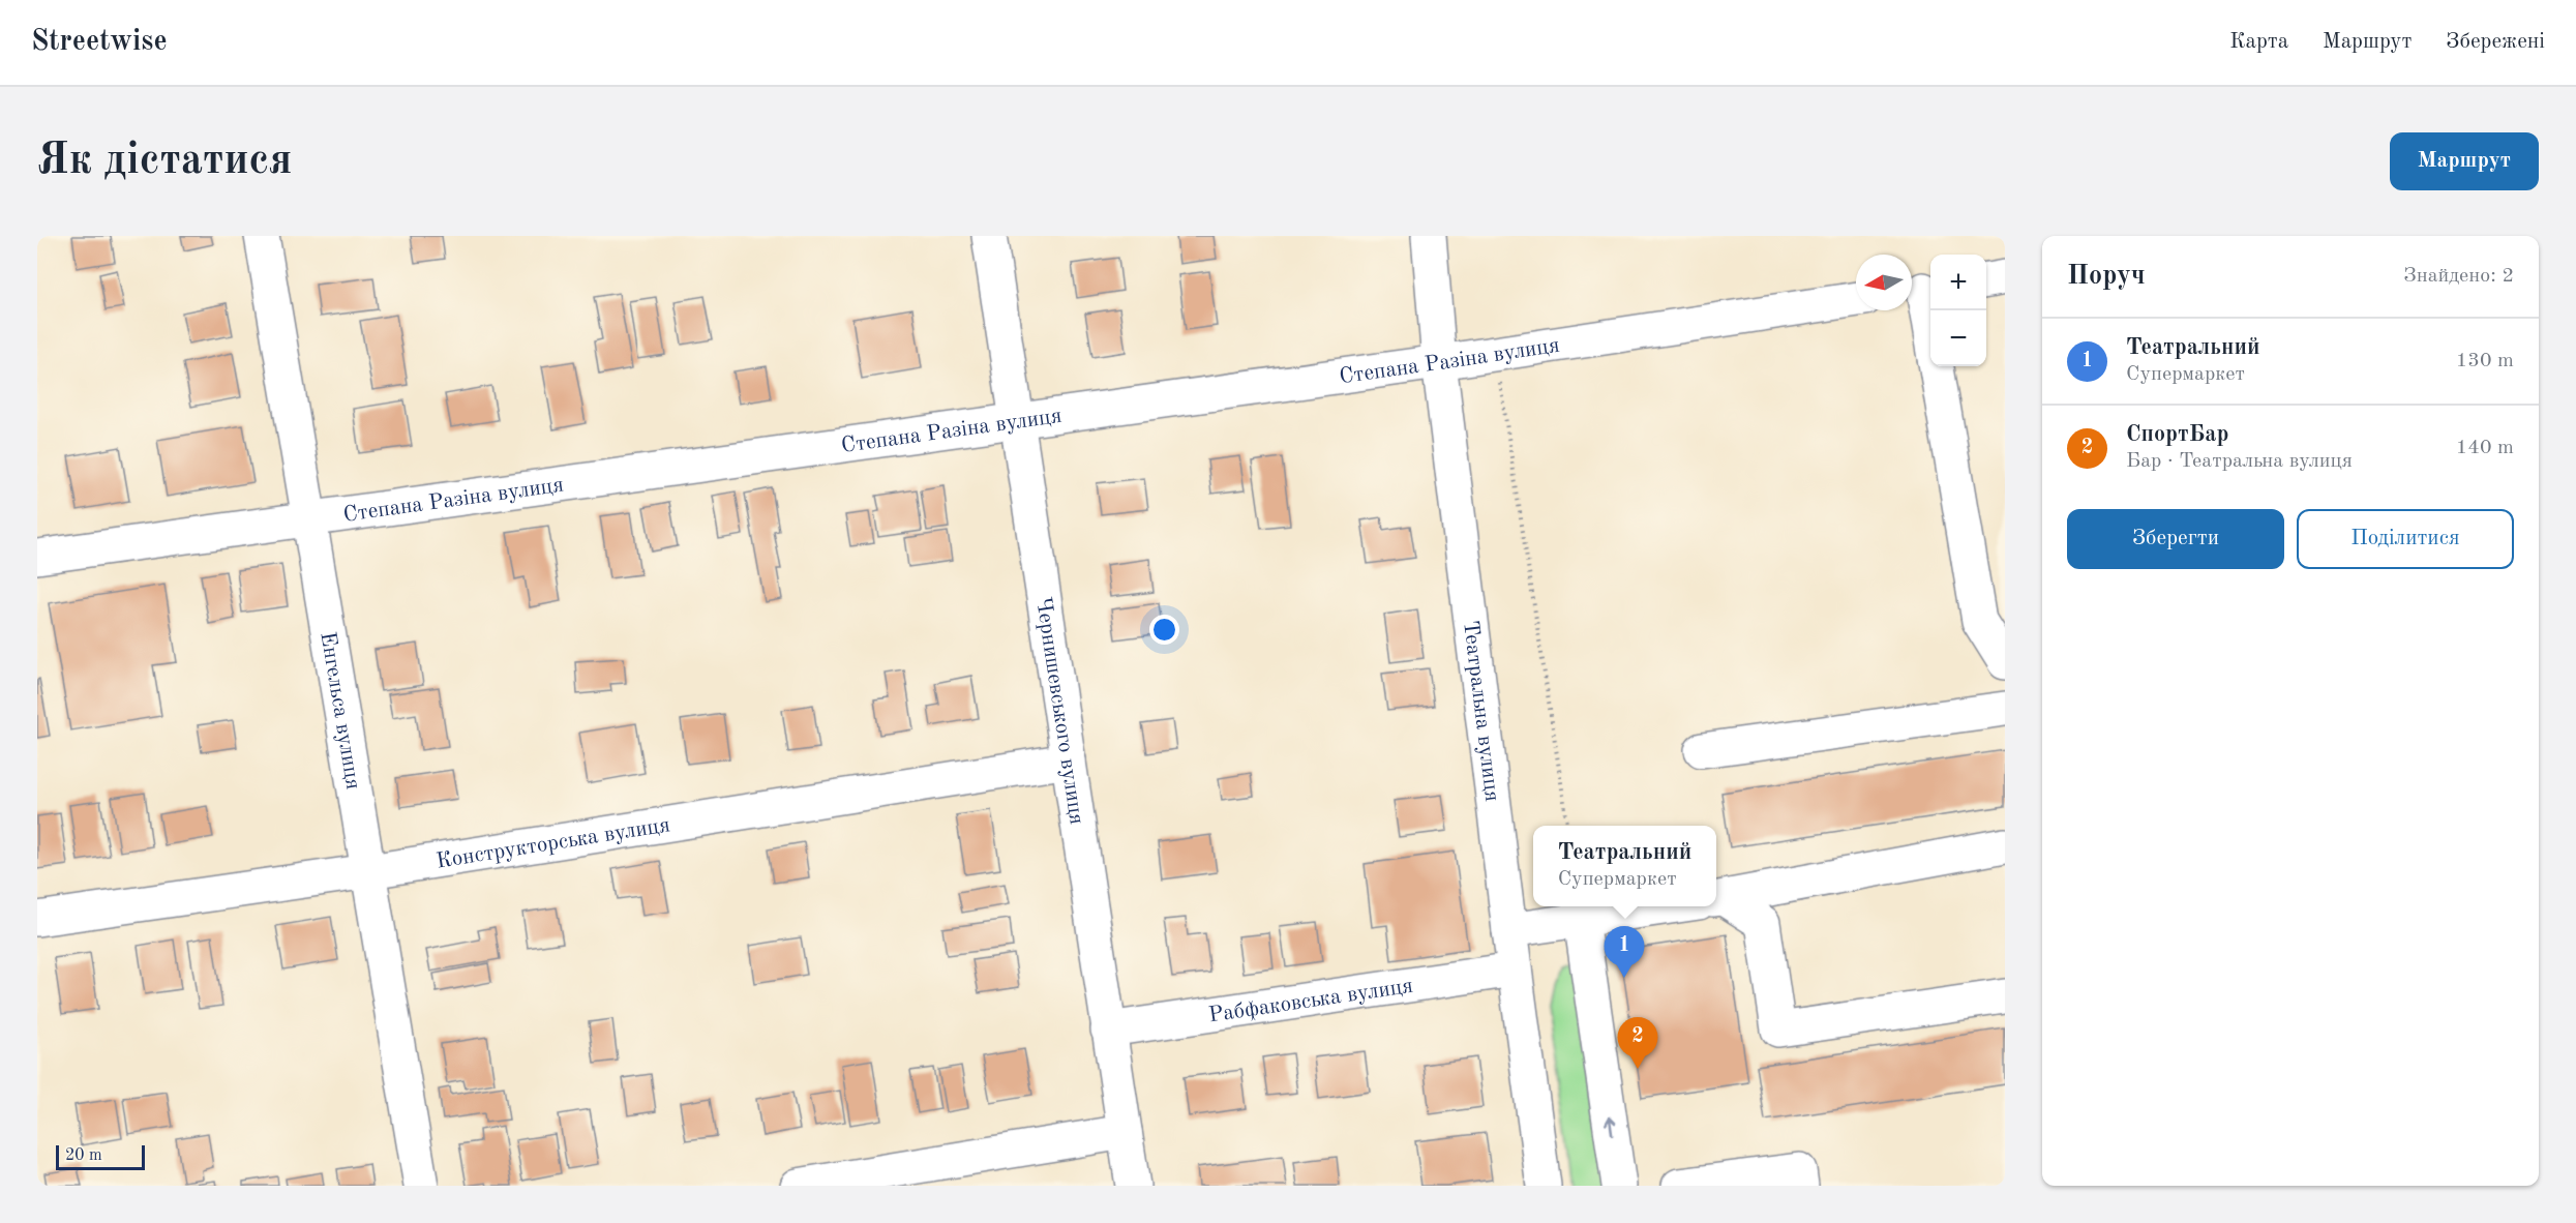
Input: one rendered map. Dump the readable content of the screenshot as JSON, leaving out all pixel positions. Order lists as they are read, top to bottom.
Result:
{
  "streets": {
    "street": [
      "Степана Разіна вулиця",
      "Енгельса вулиця",
      "Чернишевського вулиця",
      "Театральна вулиця",
      "Конструкторська вулиця",
      "Рабфаковська вулиця"
    ]
  },
  "crossings": [
    ["Степана Разіна вулиця", "Енгельса вулиця"],
    ["Степана Разіна вулиця", "Чернишевського вулиця"],
    ["Степана Разіна вулиця", "Театральна вулиця"],
    ["Енгельса вулиця", "Конструкторська вулиця"],
    ["Чернишевського вулиця", "Конструкторська вулиця"],
    ["Чернишевського вулиця", "Рабфаковська вулиця"],
    ["Театральна вулиця", "Рабфаковська вулиця"]
  ],
  "scale_bar": "20 m",
  "north": "left",
  "page": {
    "header": "Streetwise",
    "nav": ["Карта", "Маршрут", "Збережені"],
    "buttons": [
      "Маршрут",
      ["Зберегти", "Поділитися"]
    ],
    "title": "Як дістатися",
    "heading": ["Поруч", "Знайдено: 2"],
    "map_buttons": ["+", "−"],
    "list": [
      {
        "mark": "1",
        "name": "Театральний",
        "note": "Супермаркет",
        "value": "130 m"
      },
      {
        "mark": "2",
        "name": "СпортБар",
        "note": "Бар · Театральна вулиця",
        "value": "140 m"
      }
    ],
    "popup": ["Театральний", "Супермаркет"],
    "pins": ["1", "2"],
    "scale": "20 m"
  }
}
